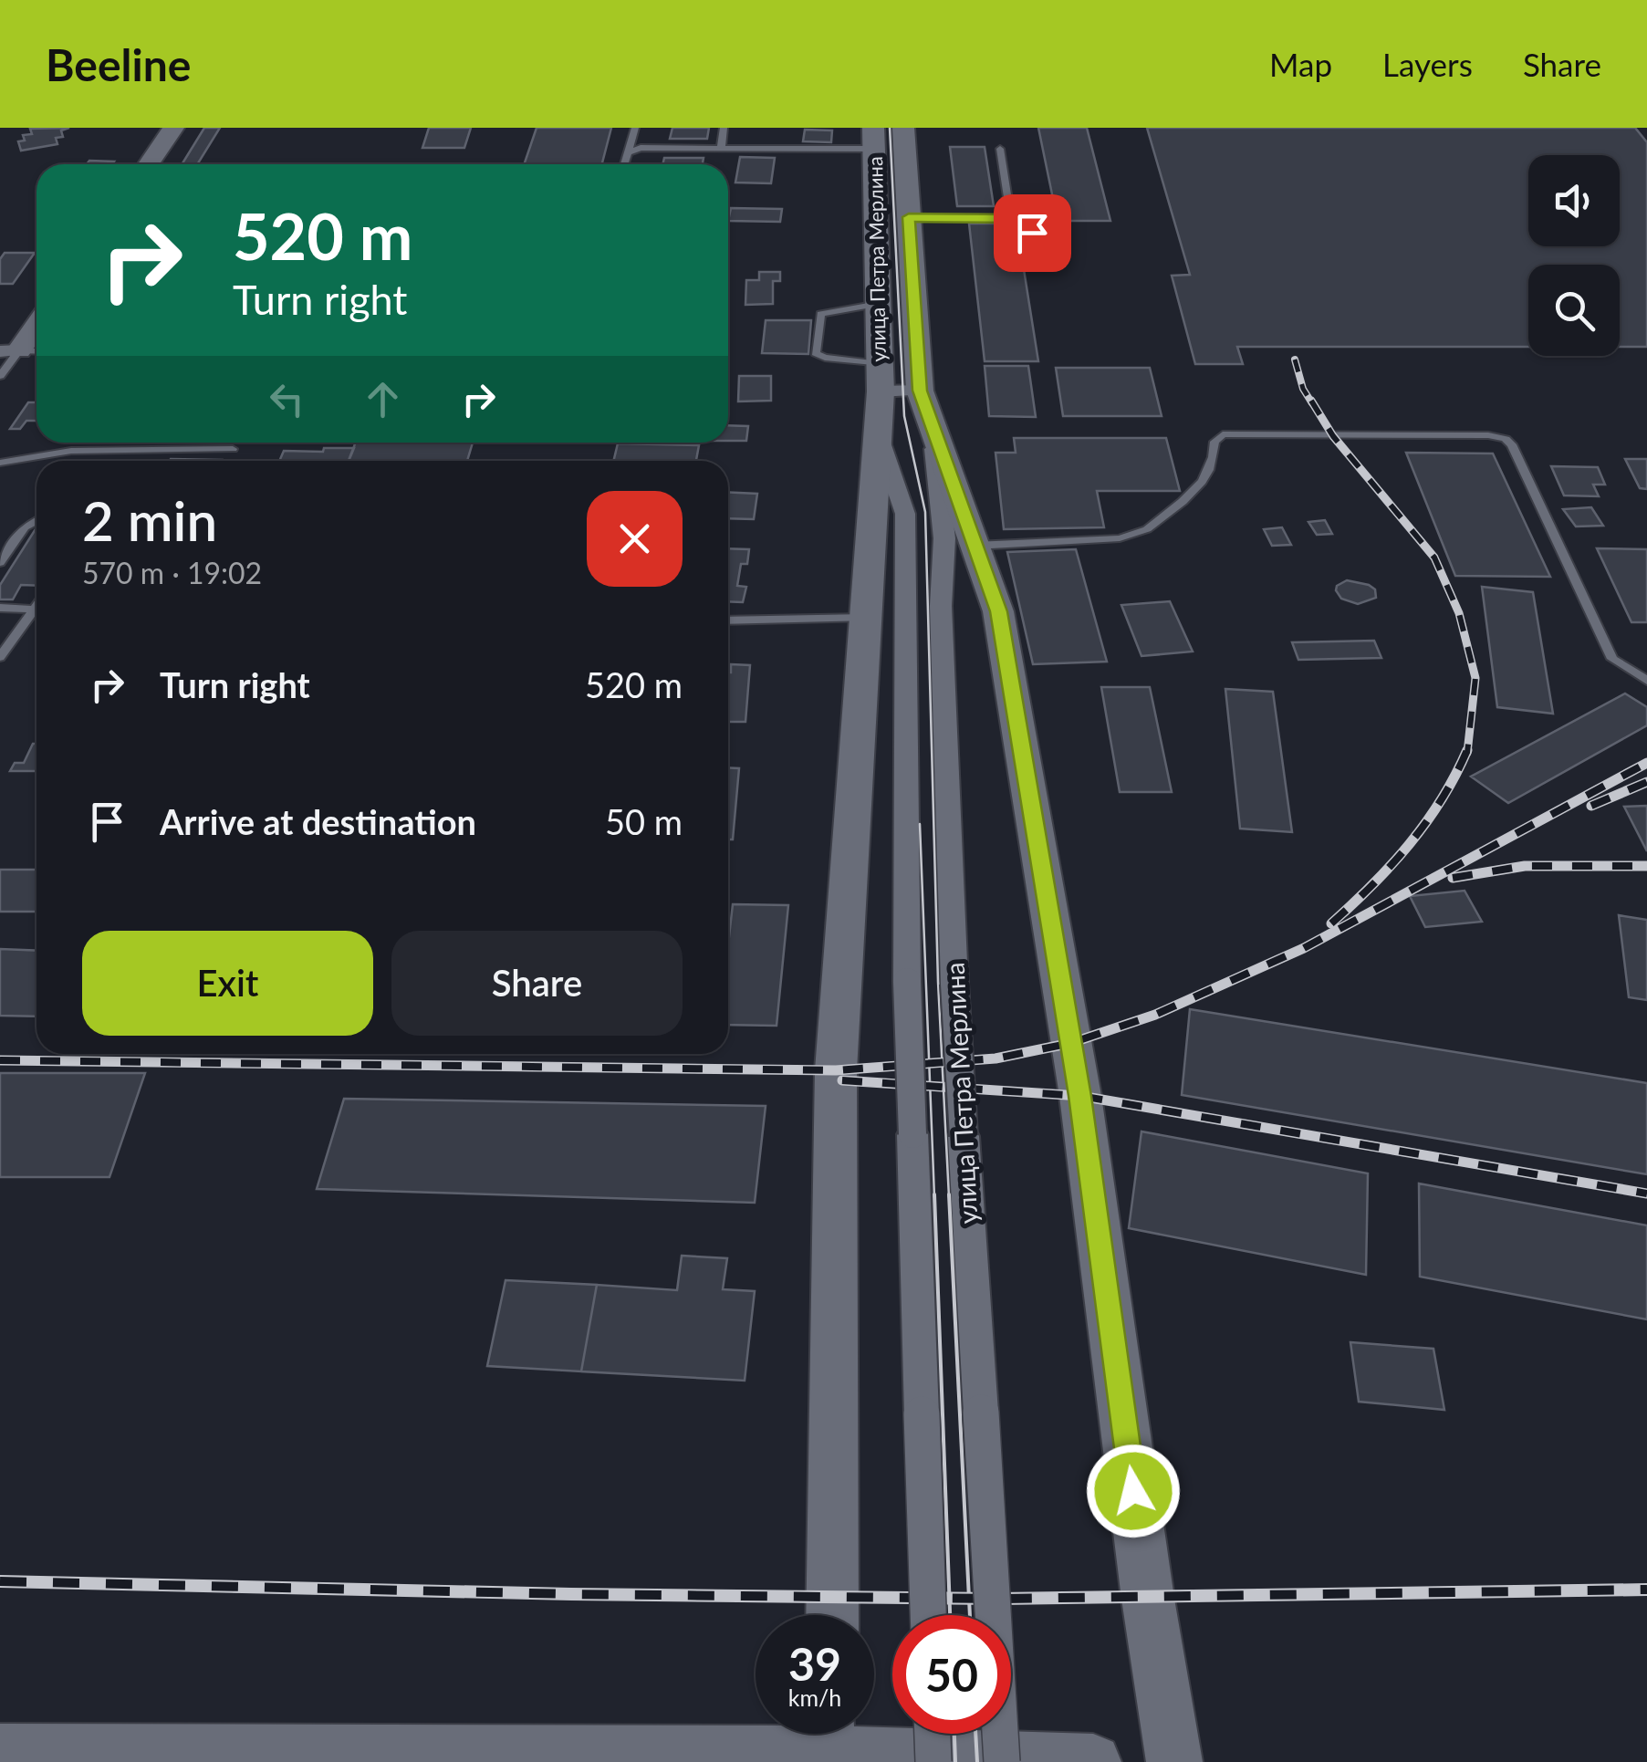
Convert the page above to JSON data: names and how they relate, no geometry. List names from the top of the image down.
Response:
{
  "streets": {
    "main road": ["улица Петра Мерлина"]
  },
  "page": {
    "header": "Beeline",
    "nav": ["Map", "Layers", "Share"],
    "turn": ["520 m", "Turn right"],
    "heading": ["2 min", "570 m · 19:02"],
    "list": [
      {
        "name": "Turn right",
        "value": "520 m"
      },
      {
        "name": "Arrive at destination",
        "value": "50 m"
      }
    ],
    "buttons": ["Exit", "Share"],
    "speed": "39 km/h",
    "limit": "50"
  }
}
